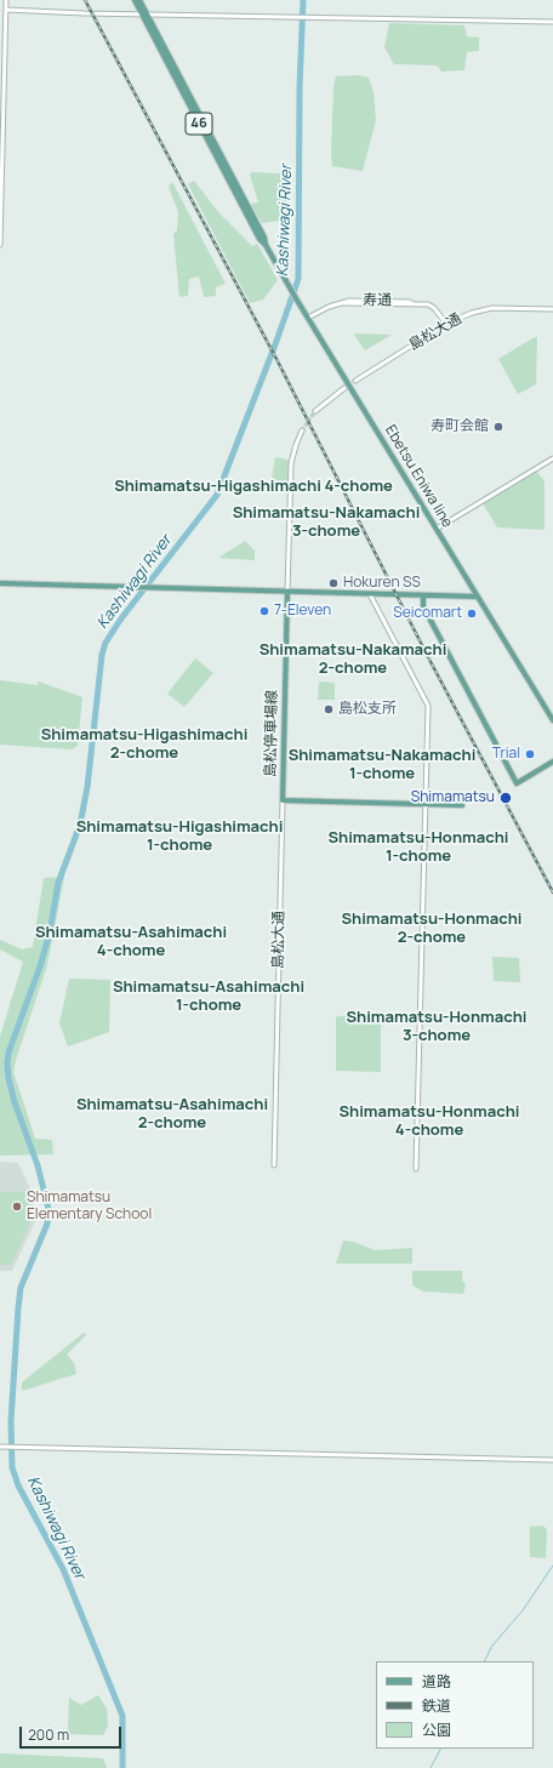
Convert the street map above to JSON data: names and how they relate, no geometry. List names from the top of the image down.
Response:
{
  "streets": {
    "main road": ["46", "Ebetsu Eniwa line", "島松停車場線"],
    "street": ["寿通", "島松大通"]
  },
  "crossings": [
    ["寿通", "島松大通"],
    ["寿通", "Ebetsu Eniwa line"],
    ["島松大通", "島松停車場線"]
  ],
  "districts": [
    "Shimamatsu-Higashimachi 4-chome",
    "Shimamatsu-Nakamachi 3-chome",
    "Shimamatsu-Nakamachi 2-chome",
    "Shimamatsu-Higashimachi 2-chome",
    "Shimamatsu-Nakamachi 1-chome",
    "Shimamatsu-Higashimachi 1-chome",
    "Shimamatsu-Honmachi 1-chome",
    "Shimamatsu-Honmachi 2-chome",
    "Shimamatsu-Asahimachi 4-chome",
    "Shimamatsu-Asahimachi 1-chome",
    "Shimamatsu-Honmachi 3-chome",
    "Shimamatsu-Asahimachi 2-chome",
    "Shimamatsu-Honmachi 4-chome"
  ],
  "water": ["Kashiwagi River"],
  "places": [
    "寿町会館",
    "Hokuren SS",
    "7-Eleven",
    "Seicomart",
    "島松支所",
    "Trial",
    "Shimamatsu",
    "Shimamatsu Elementary School"
  ],
  "legend": ["道路", "鉄道", "公園"],
  "scale_bar": "200 m"
}
